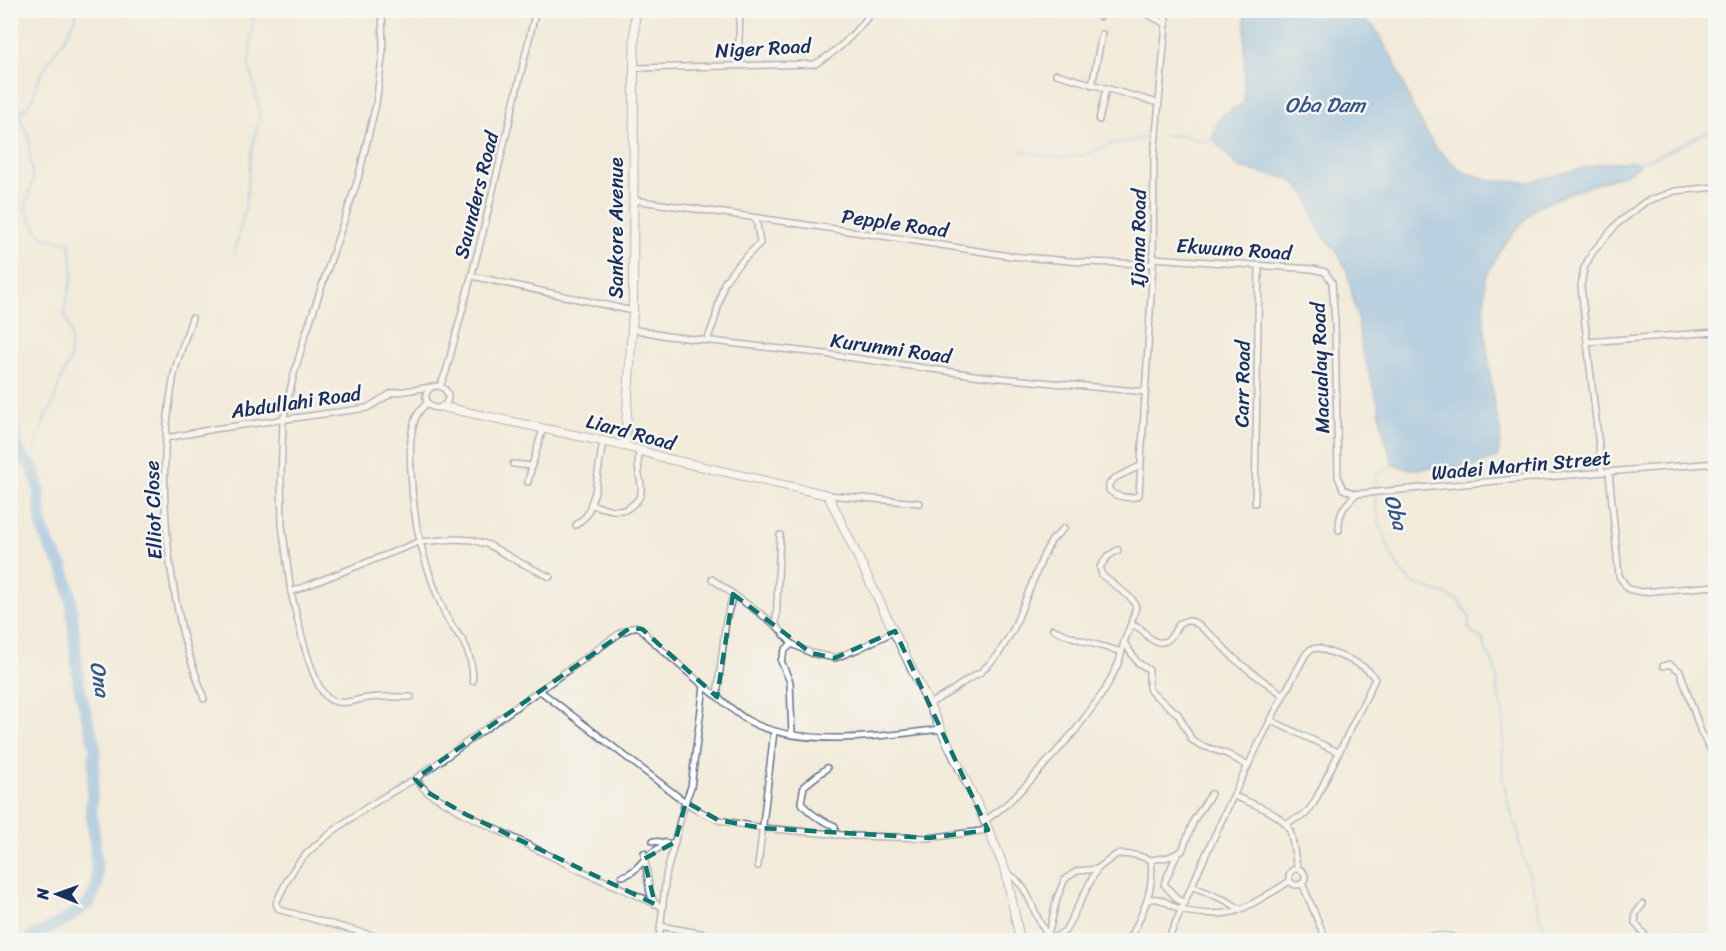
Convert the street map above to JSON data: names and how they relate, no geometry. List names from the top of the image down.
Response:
{
  "streets": {
    "street": [
      "Niger Road",
      "Saunders Road",
      "Pepple Road",
      "Sankore Avenue",
      "Ijoma Road",
      "Ekwuno Road",
      "Kurunmi Road",
      "Macualay Road",
      "Carr Road",
      "Abdullahi Road",
      "Liard Road",
      "Wadei Martin Street",
      "Elliot Close"
    ]
  },
  "crossings": [
    ["Niger Road", "Sankore Avenue"],
    ["Saunders Road", "Abdullahi Road"],
    ["Saunders Road", "Liard Road"],
    ["Pepple Road", "Sankore Avenue"],
    ["Pepple Road", "Ijoma Road"],
    ["Pepple Road", "Ekwuno Road"],
    ["Sankore Avenue", "Kurunmi Road"],
    ["Sankore Avenue", "Liard Road"],
    ["Ijoma Road", "Ekwuno Road"],
    ["Ijoma Road", "Kurunmi Road"],
    ["Ekwuno Road", "Macualay Road"],
    ["Ekwuno Road", "Carr Road"],
    ["Macualay Road", "Wadei Martin Street"],
    ["Abdullahi Road", "Liard Road"],
    ["Abdullahi Road", "Elliot Close"]
  ],
  "water": ["Oba Dam", "Oba", "Ona"],
  "north": "left"
}
